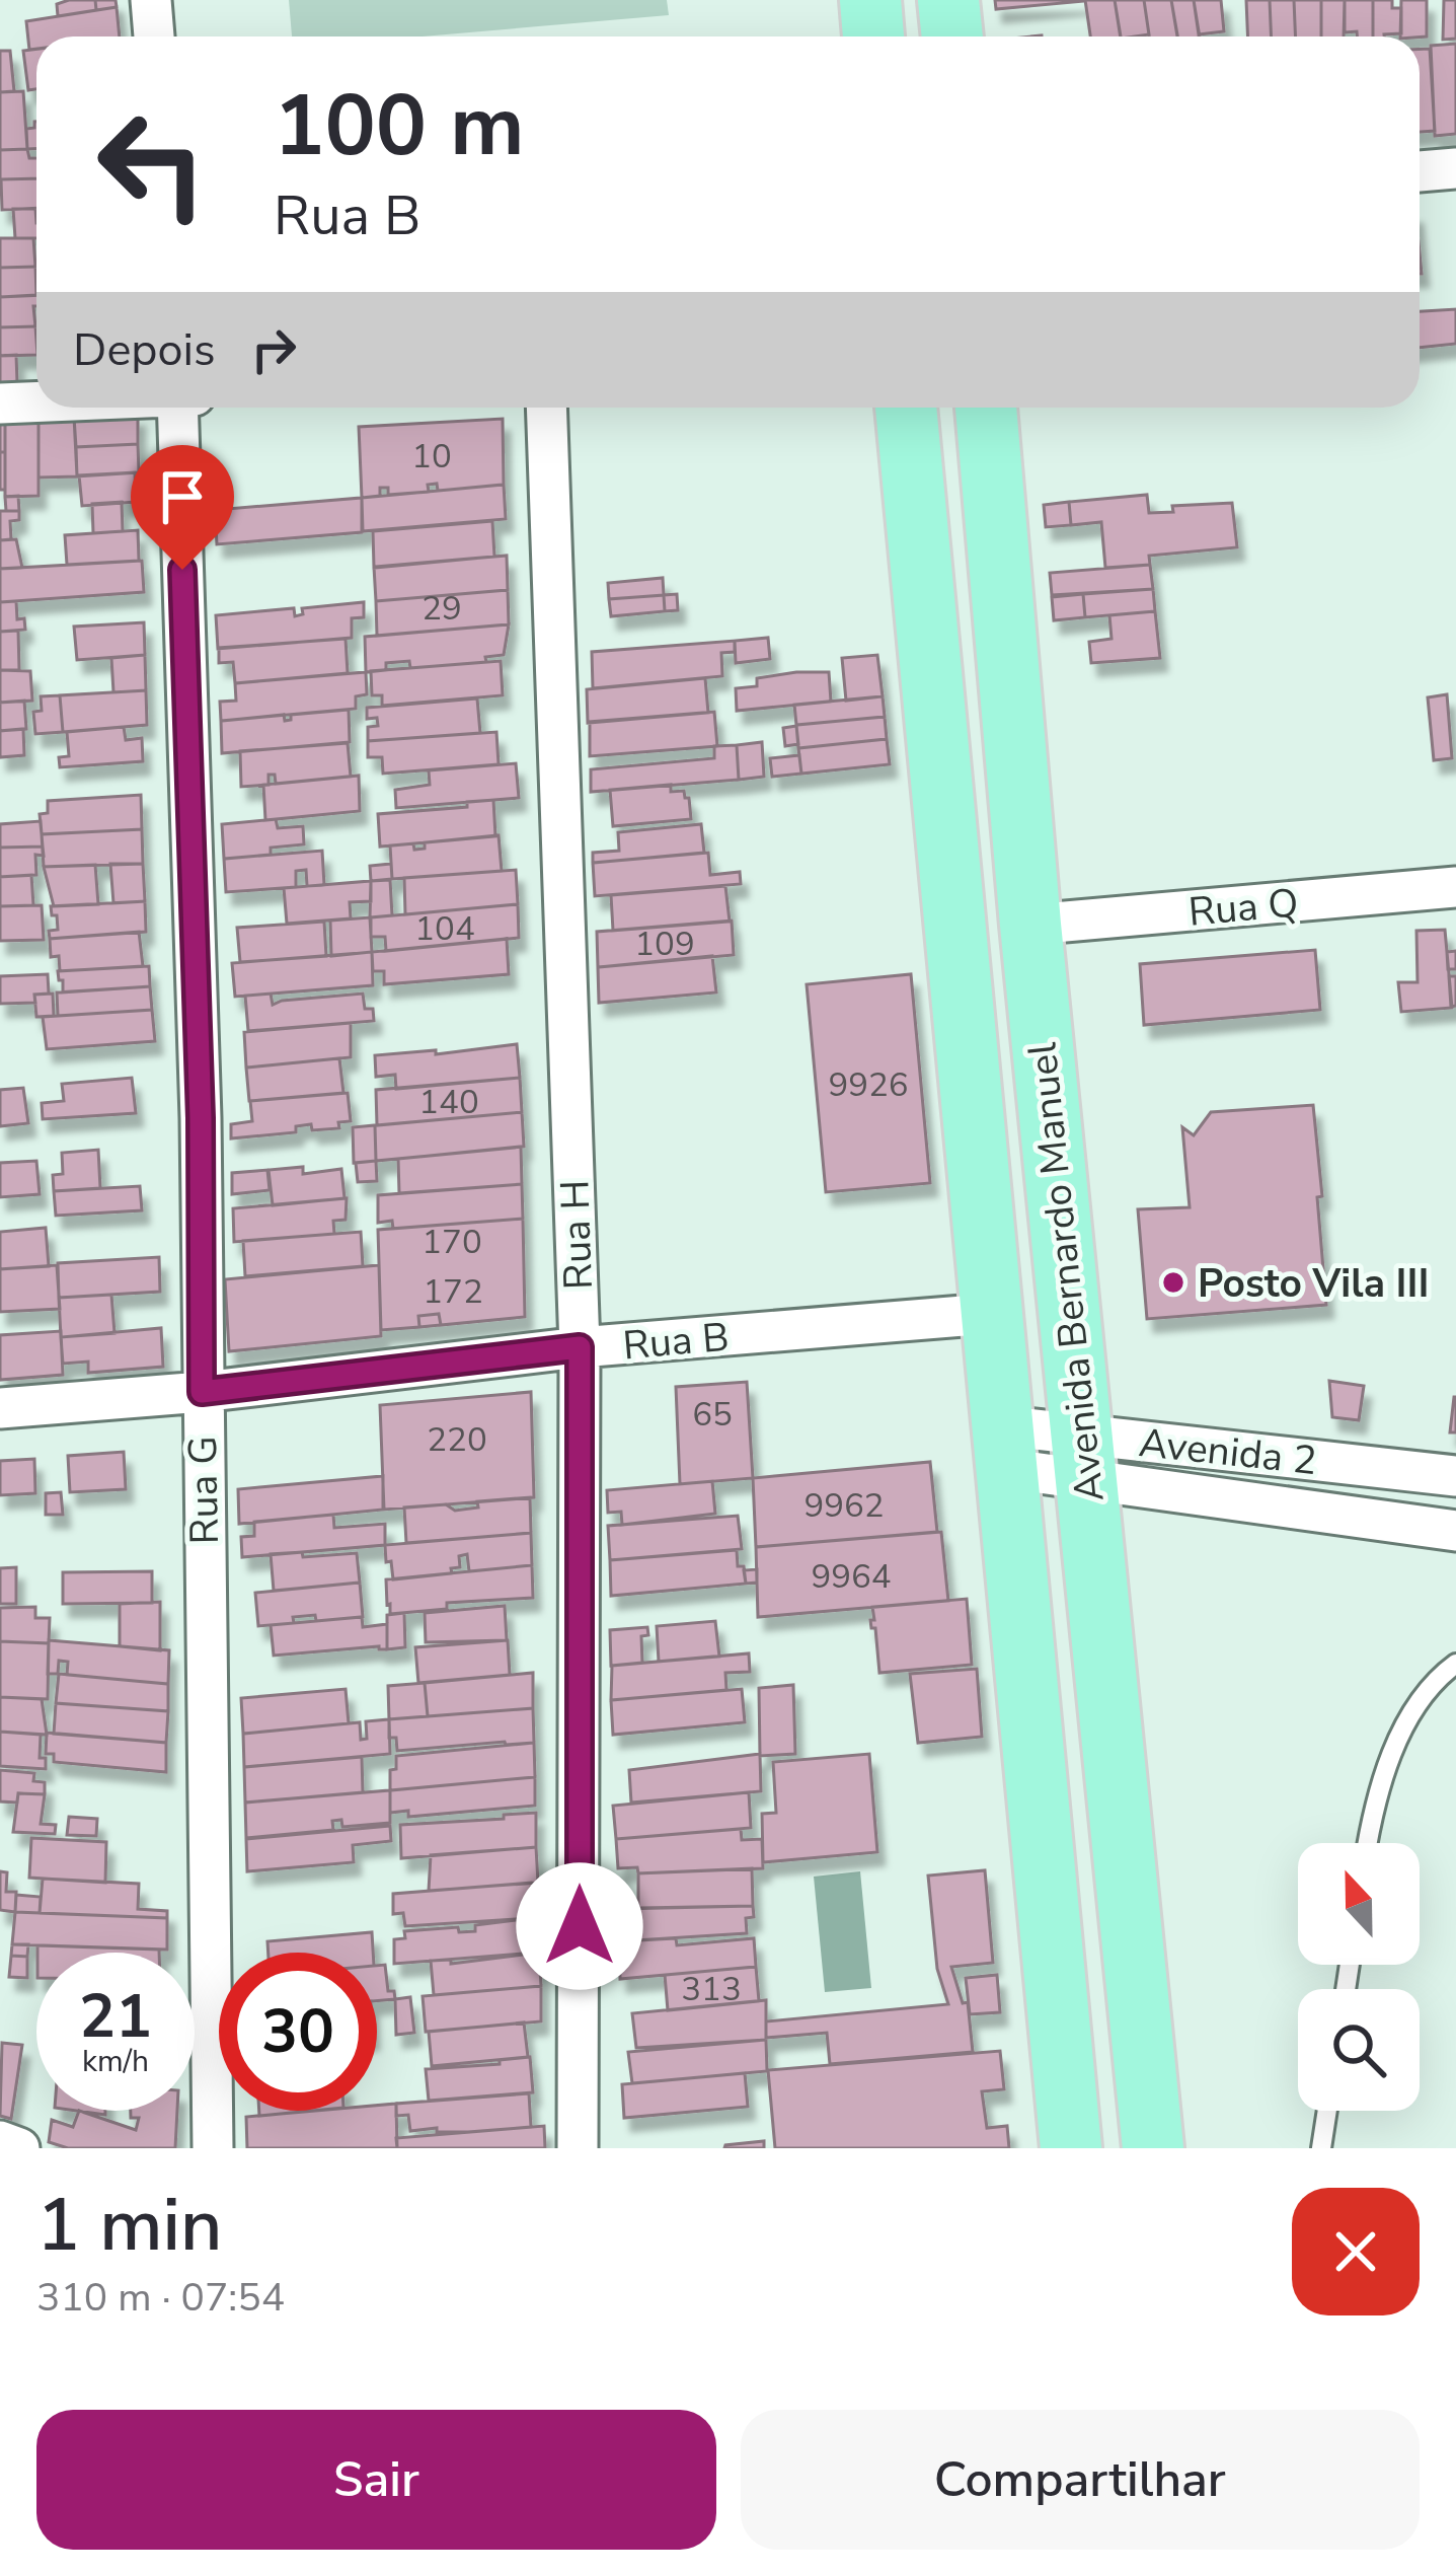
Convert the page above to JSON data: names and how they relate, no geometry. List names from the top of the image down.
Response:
{
  "streets": {
    "main road": ["Avenida Bernardo Manuel"],
    "street": [
      "Rua Q",
      "Rua H",
      "Rua B",
      "Avenida 2",
      "Rua G"
    ]
  },
  "crossings": [
    ["Rua Q", "Avenida Bernardo Manuel"],
    ["Rua H", "Rua B"],
    ["Avenida Bernardo Manuel", "Rua B"],
    ["Avenida Bernardo Manuel", "Avenida 2"],
    ["Rua B", "Rua G"]
  ],
  "places": ["Posto Vila III"],
  "house_numbers": [
    "10",
    "29",
    "104",
    "109",
    "9926",
    "140",
    "170",
    "172",
    "65",
    "220",
    "9962",
    "9964",
    "313"
  ],
  "north": "top",
  "page": {
    "turn": ["100 m", "Rua B"],
    "then": "Depois",
    "speed": "21 km/h",
    "limit": "30",
    "heading": ["1 min", "310 m · 07:54"],
    "buttons": ["Sair", "Compartilhar"]
  }
}
